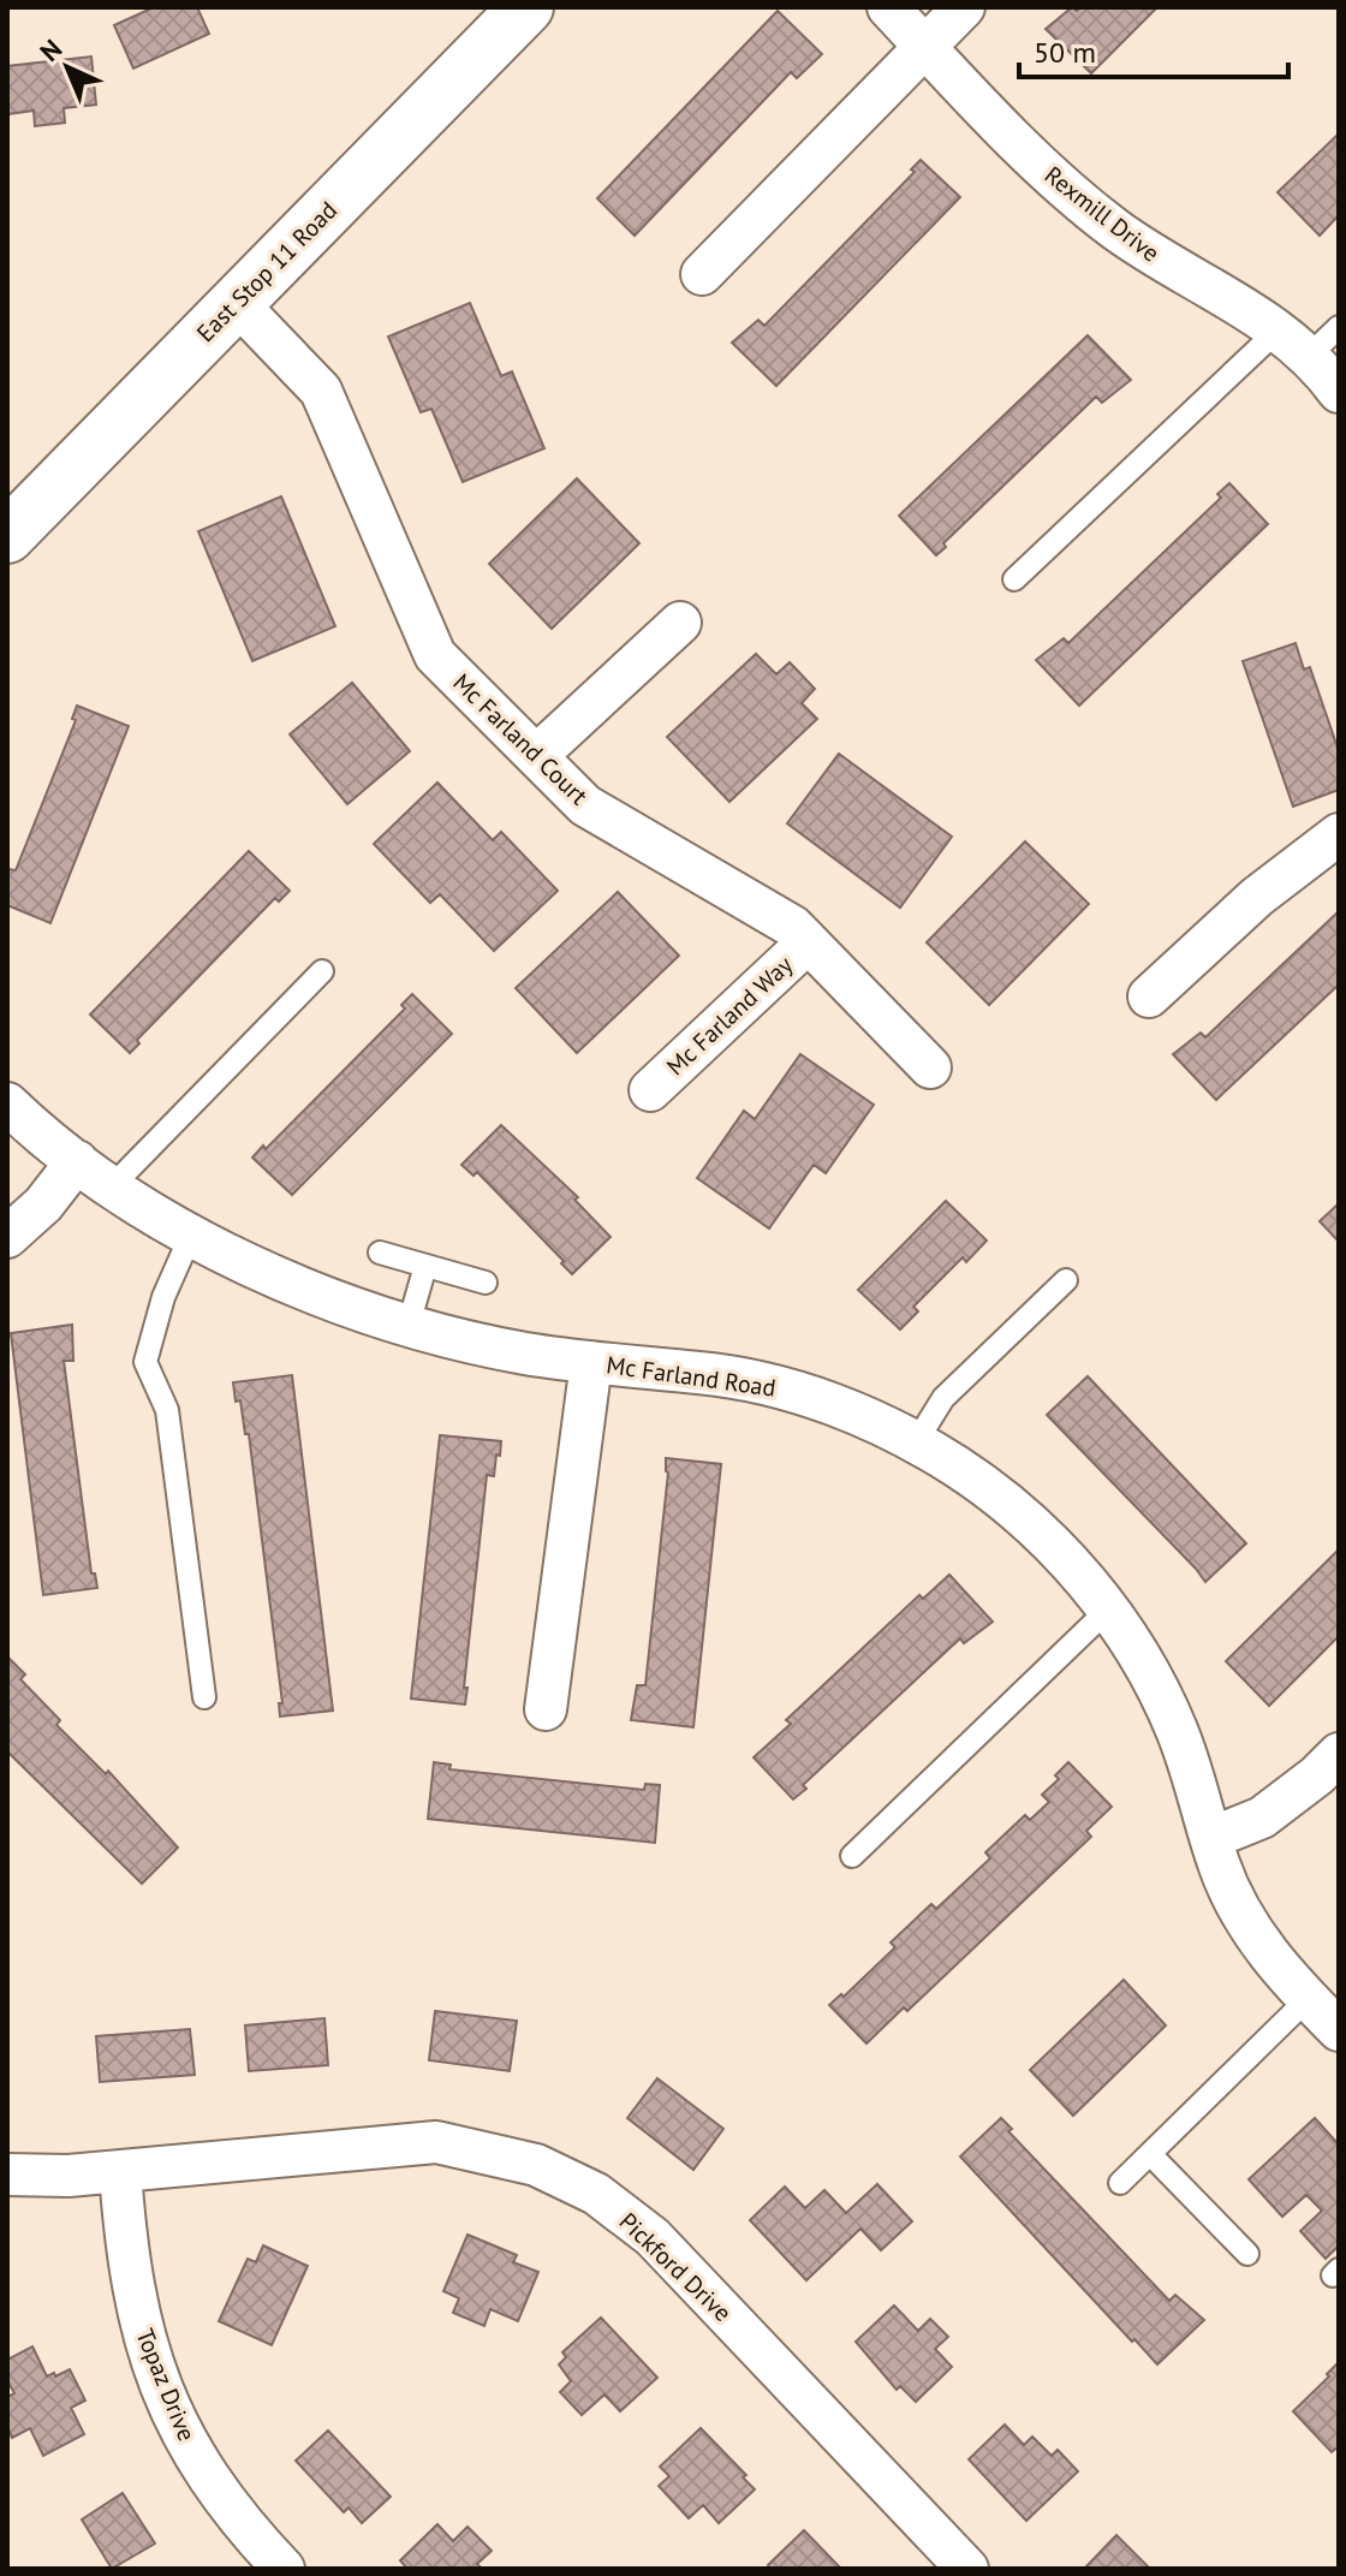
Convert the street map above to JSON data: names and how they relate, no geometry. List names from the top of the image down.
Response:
{
  "streets": {
    "main road": ["East Stop 11 Road"],
    "street": [
      "Rexmill Drive",
      "Mc Farland Court",
      "Mc Farland Way",
      "Mc Farland Road",
      "Pickford Drive",
      "Topaz Drive"
    ]
  },
  "crossings": [
    ["East Stop 11 Road", "Mc Farland Court"],
    ["Mc Farland Court", "Mc Farland Way"],
    ["Pickford Drive", "Topaz Drive"]
  ],
  "scale_bar": "50 m",
  "north": "top left"
}
